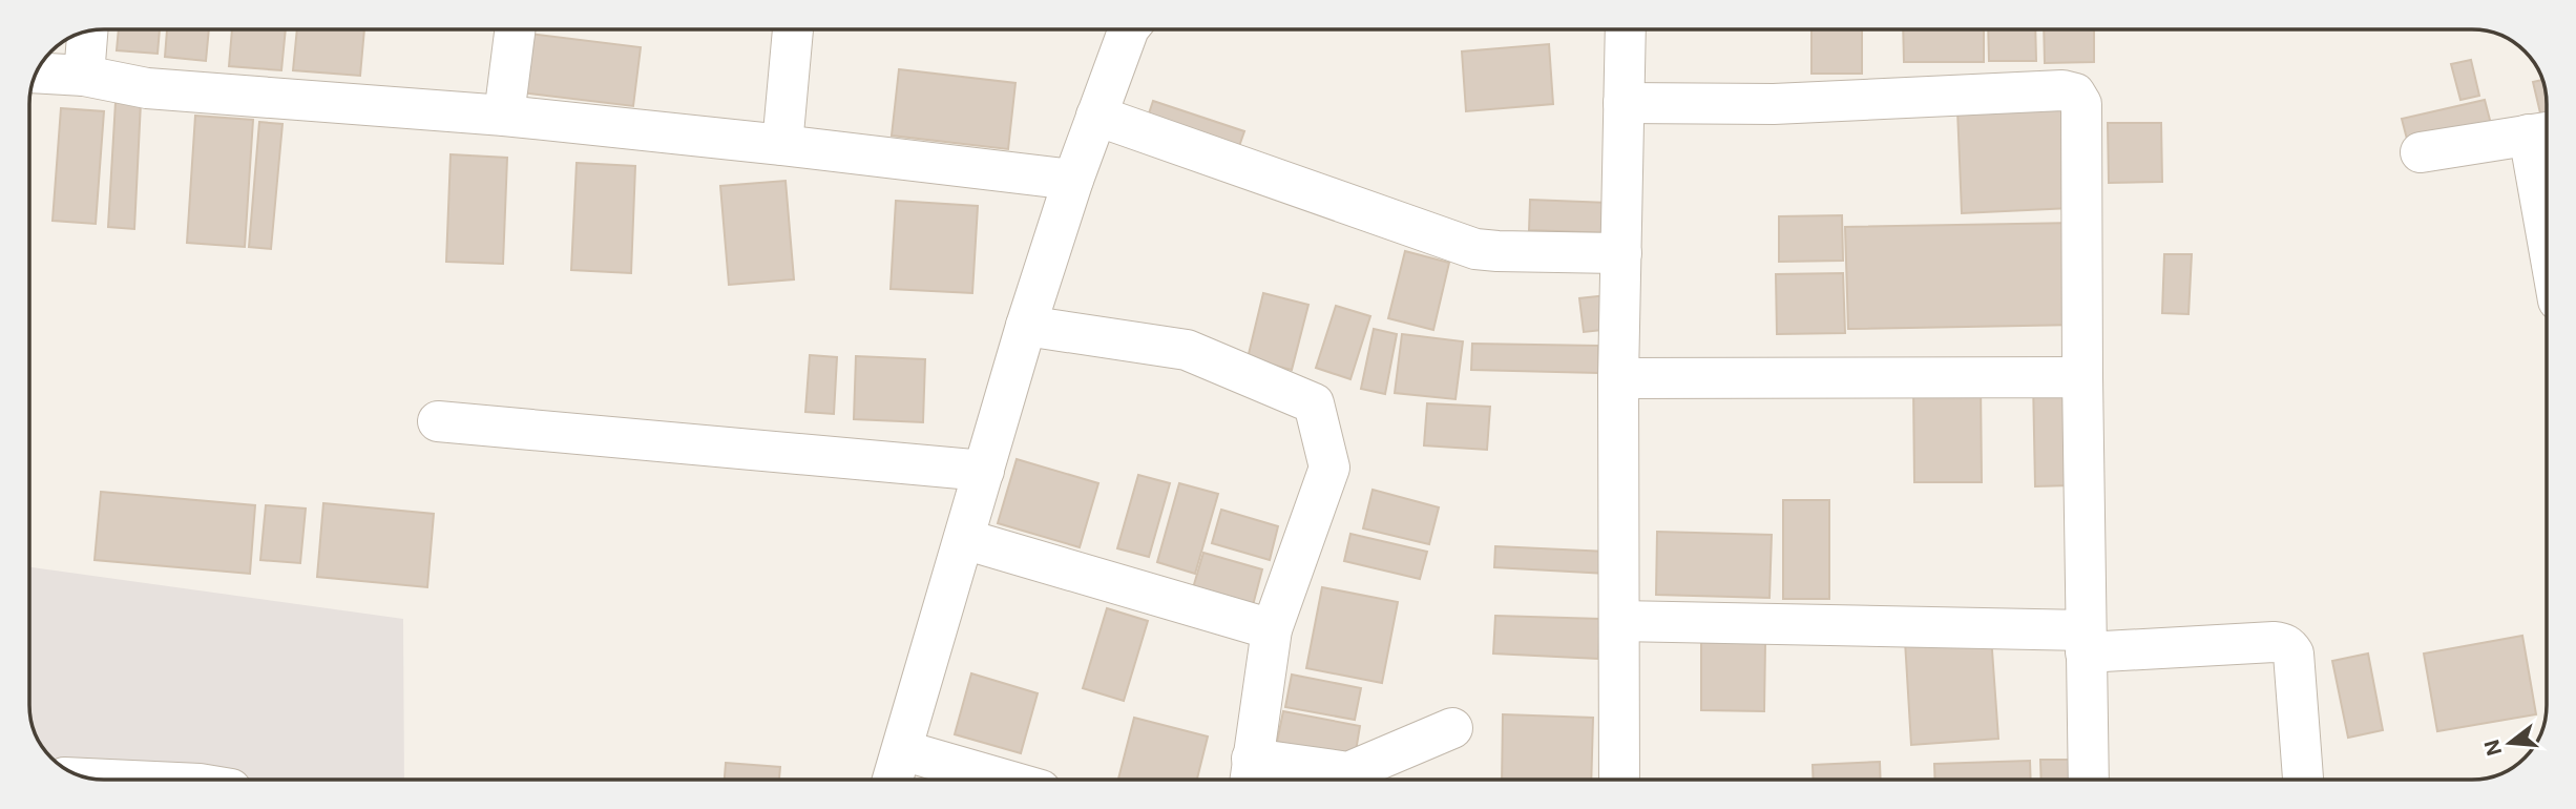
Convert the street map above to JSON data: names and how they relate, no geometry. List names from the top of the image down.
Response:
{
  "north": "left"
}
